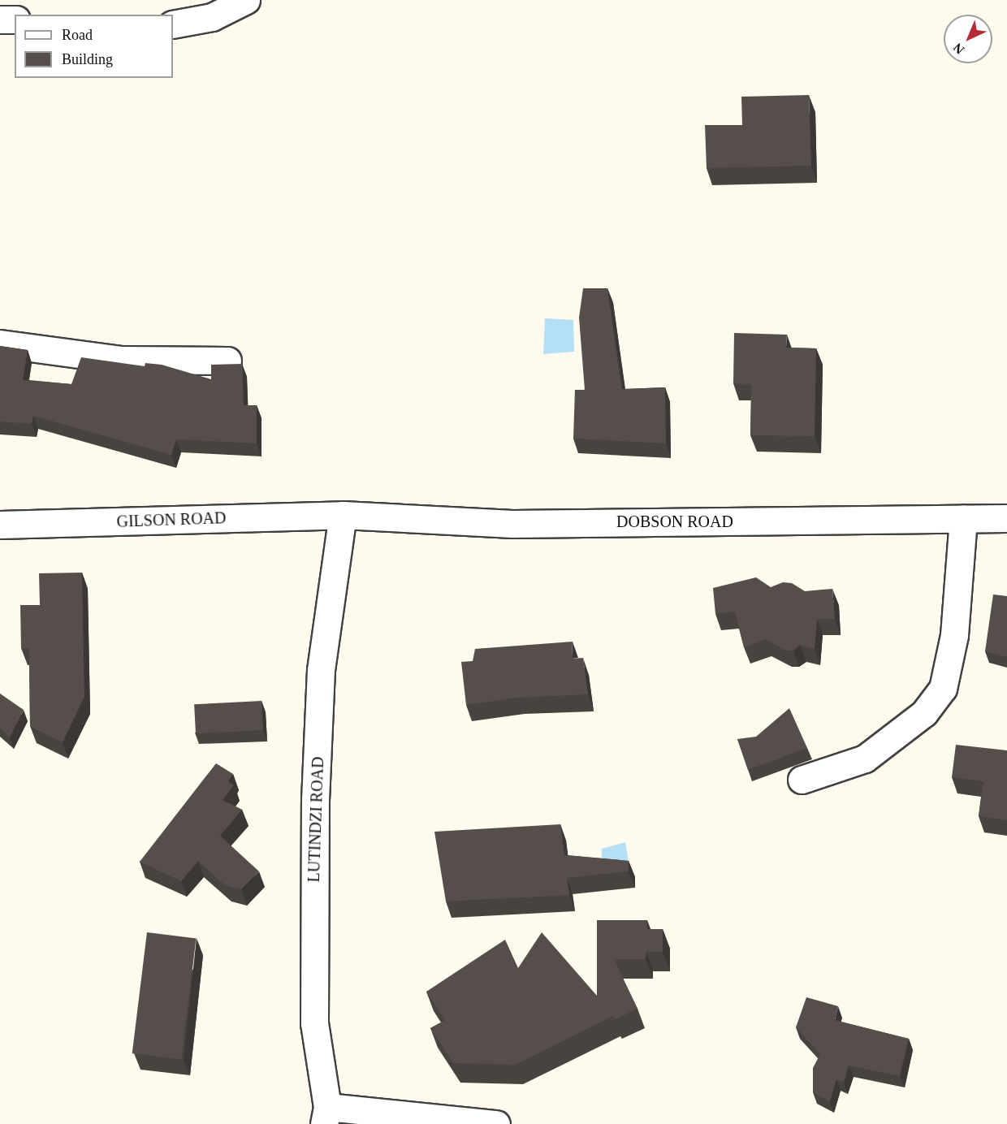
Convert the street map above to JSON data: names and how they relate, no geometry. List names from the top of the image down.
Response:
{
  "streets": {
    "street": ["GILSON ROAD", "DOBSON ROAD", "LUTINDZI ROAD"]
  },
  "crossings": [
    ["GILSON ROAD", "DOBSON ROAD"],
    ["GILSON ROAD", "LUTINDZI ROAD"],
    ["DOBSON ROAD", "LUTINDZI ROAD"]
  ],
  "legend": ["Road", "Building"],
  "north": "bottom left"
}
